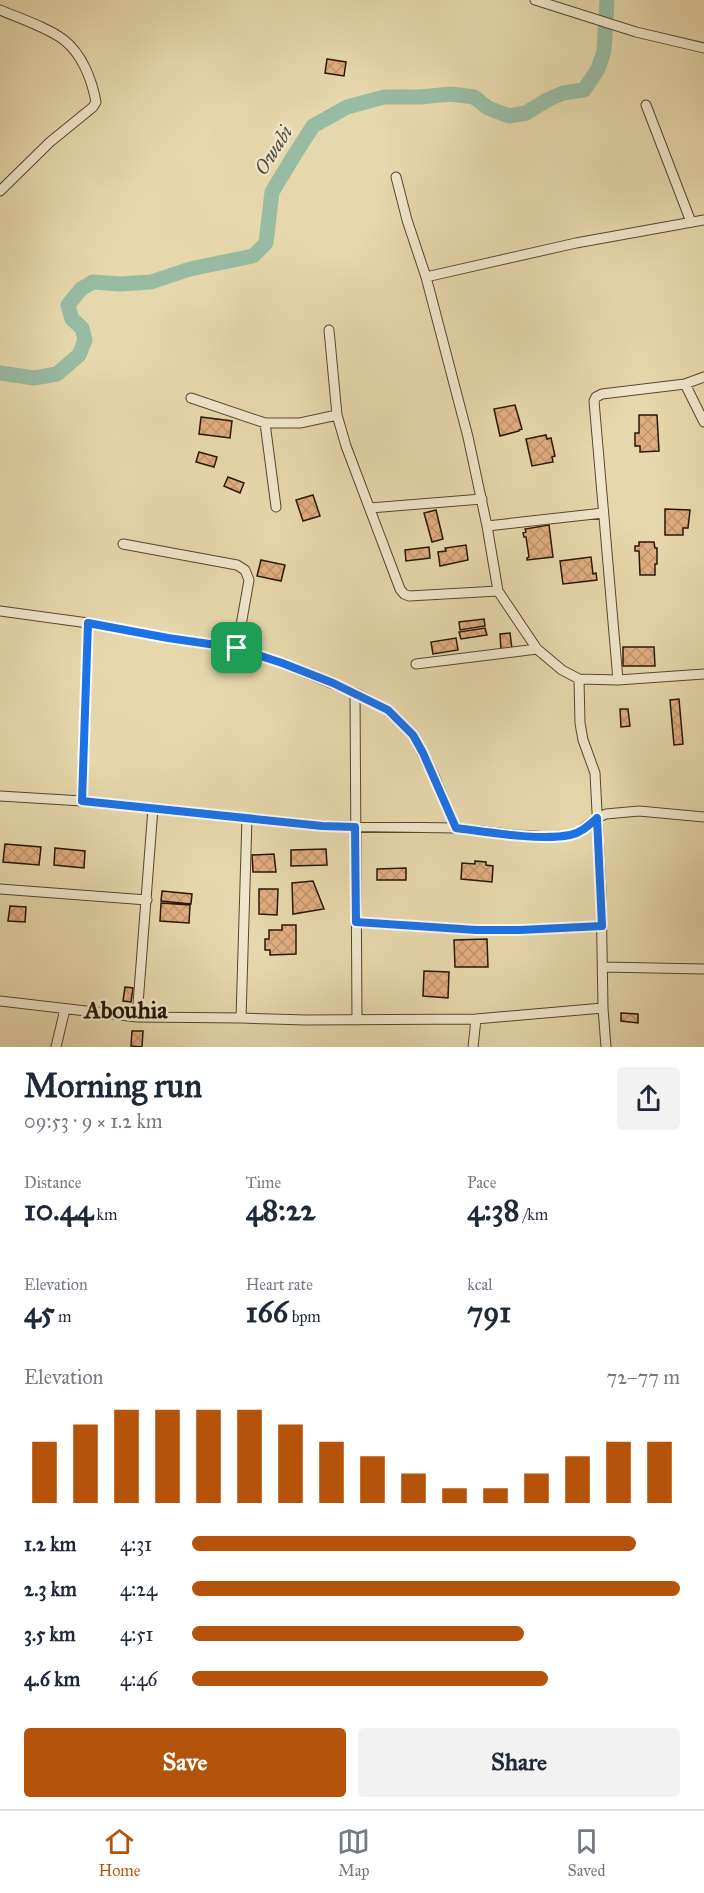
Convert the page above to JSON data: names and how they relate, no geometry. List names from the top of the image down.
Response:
{
  "districts": ["Abouhia"],
  "water": ["Owabi"],
  "page": {
    "heading": ["Morning run", "09:53 · 9 × 1.2 km"],
    "stats": [
      ["Distance", "10.44 km"],
      ["Time", "48:22"],
      ["Pace", "4:38 /km"],
      ["Elevation", "45 m"],
      ["Heart rate", "166 bpm"],
      ["kcal", "791"]
    ],
    "chart": ["Elevation", "72–77 m"],
    "list": [
      {
        "name": "1.2 km",
        "note": "4:31"
      },
      {
        "name": "2.3 km",
        "note": "4:24"
      },
      {
        "name": "3.5 km",
        "note": "4:51"
      },
      {
        "name": "4.6 km",
        "note": "4:46"
      }
    ],
    "buttons": ["Save", "Share"],
    "tabs": ["Home", "Map", "Saved"]
  }
}
